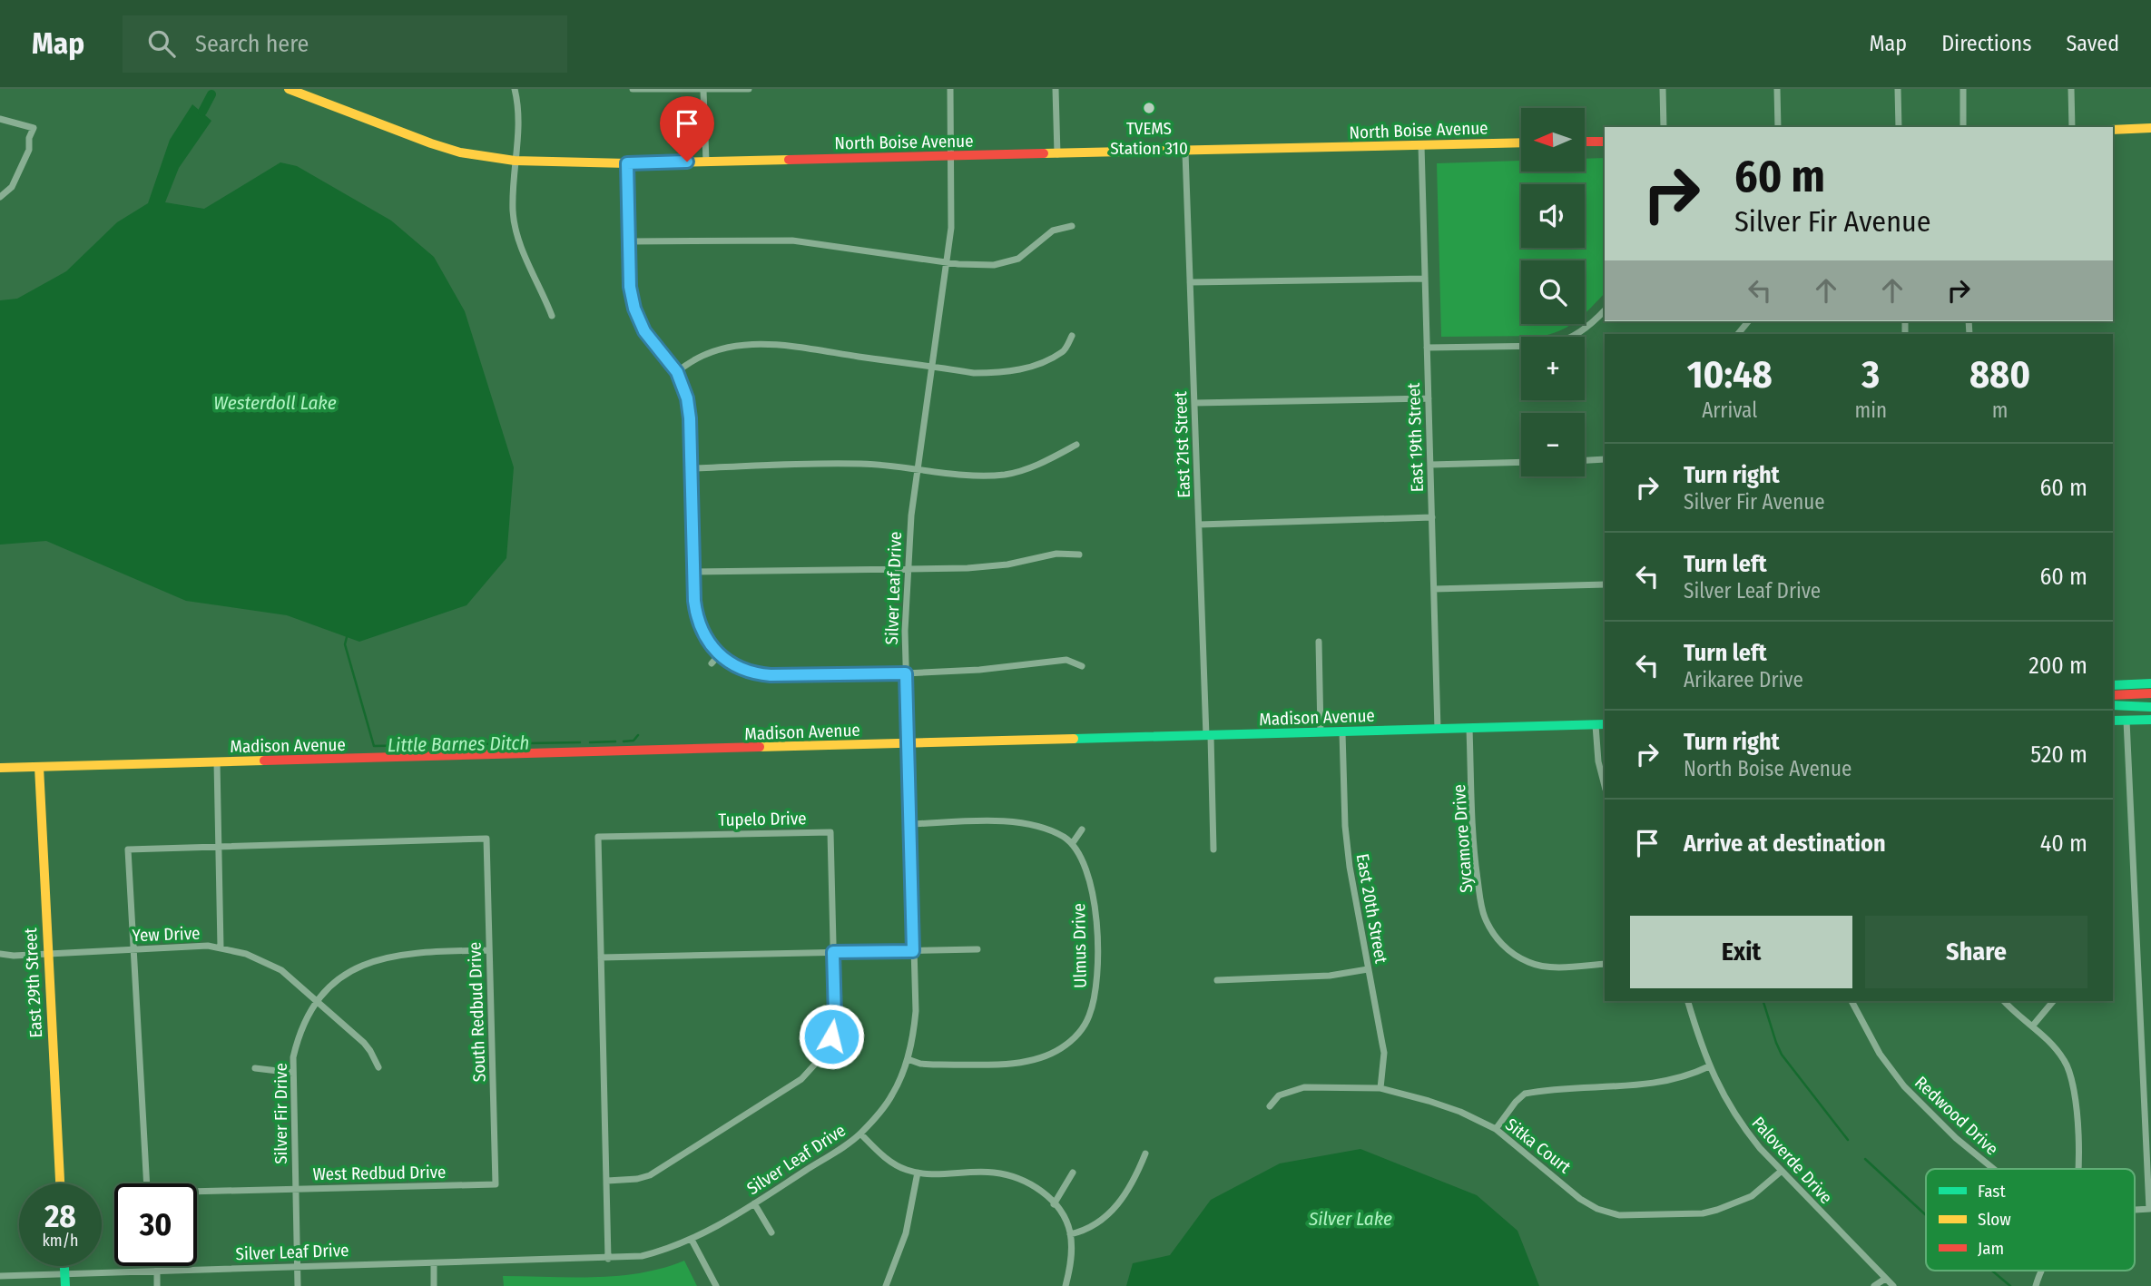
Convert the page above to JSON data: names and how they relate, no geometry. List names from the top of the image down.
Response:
{
  "streets": {
    "main road": ["North Boise Avenue", "Madison Avenue", "East 29th Street"],
    "street": [
      "East 19th Street",
      "East 21st Street",
      "Silver Leaf Drive",
      "Tupelo Drive",
      "Sycamore Drive",
      "East 20th Street",
      "Yew Drive",
      "Ulmus Drive",
      "South Redbud Drive",
      "Silver Fir Drive",
      "Redwood Drive",
      "Sitka Court",
      "Paloverde Drive",
      "West Redbud Drive"
    ]
  },
  "crossings": [
    ["North Boise Avenue", "East 19th Street"],
    ["North Boise Avenue", "East 21st Street"],
    ["North Boise Avenue", "Silver Leaf Drive"],
    ["East 19th Street", "Madison Avenue"],
    ["East 21st Street", "Madison Avenue"],
    ["Silver Leaf Drive", "Madison Avenue"],
    ["Silver Leaf Drive", "Tupelo Drive"],
    ["Silver Leaf Drive", "Ulmus Drive"],
    ["Silver Leaf Drive", "Silver Fir Drive"],
    ["Madison Avenue", "Sycamore Drive"],
    ["Madison Avenue", "East 20th Street"],
    ["Madison Avenue", "East 29th Street"],
    ["East 20th Street", "Sitka Court"],
    ["Yew Drive", "East 29th Street"],
    ["Yew Drive", "Silver Fir Drive"],
    ["Yew Drive", "West Redbud Drive"],
    ["South Redbud Drive", "Silver Fir Drive"],
    ["South Redbud Drive", "West Redbud Drive"],
    ["Silver Fir Drive", "West Redbud Drive"],
    ["Sitka Court", "Paloverde Drive"]
  ],
  "water": ["Westerdoll Lake", "Little Barnes Ditch", "Silver Lake"],
  "places": ["TVEMS Station 310"],
  "legend": ["Fast", "Slow", "Jam"],
  "north": "left",
  "page": {
    "header": "Map",
    "search": "Search here",
    "nav": ["Map", "Directions", "Saved"],
    "map_buttons": ["+", "−"],
    "turn": ["60 m", "Silver Fir Avenue"],
    "eta": [
      "10:48",
      "Arrival",
      "3",
      "min",
      "880",
      "m"
    ],
    "list": [
      {
        "name": "Turn right",
        "note": "Silver Fir Avenue",
        "value": "60 m"
      },
      {
        "name": "Turn left",
        "note": "Silver Leaf Drive",
        "value": "60 m"
      },
      {
        "name": "Turn left",
        "note": "Arikaree Drive",
        "value": "200 m"
      },
      {
        "name": "Turn right",
        "note": "North Boise Avenue",
        "value": "520 m"
      },
      {
        "name": "Arrive at destination",
        "value": "40 m"
      }
    ],
    "buttons": ["Exit", "Share"],
    "speed": "28 km/h",
    "limit": "30"
  }
}
